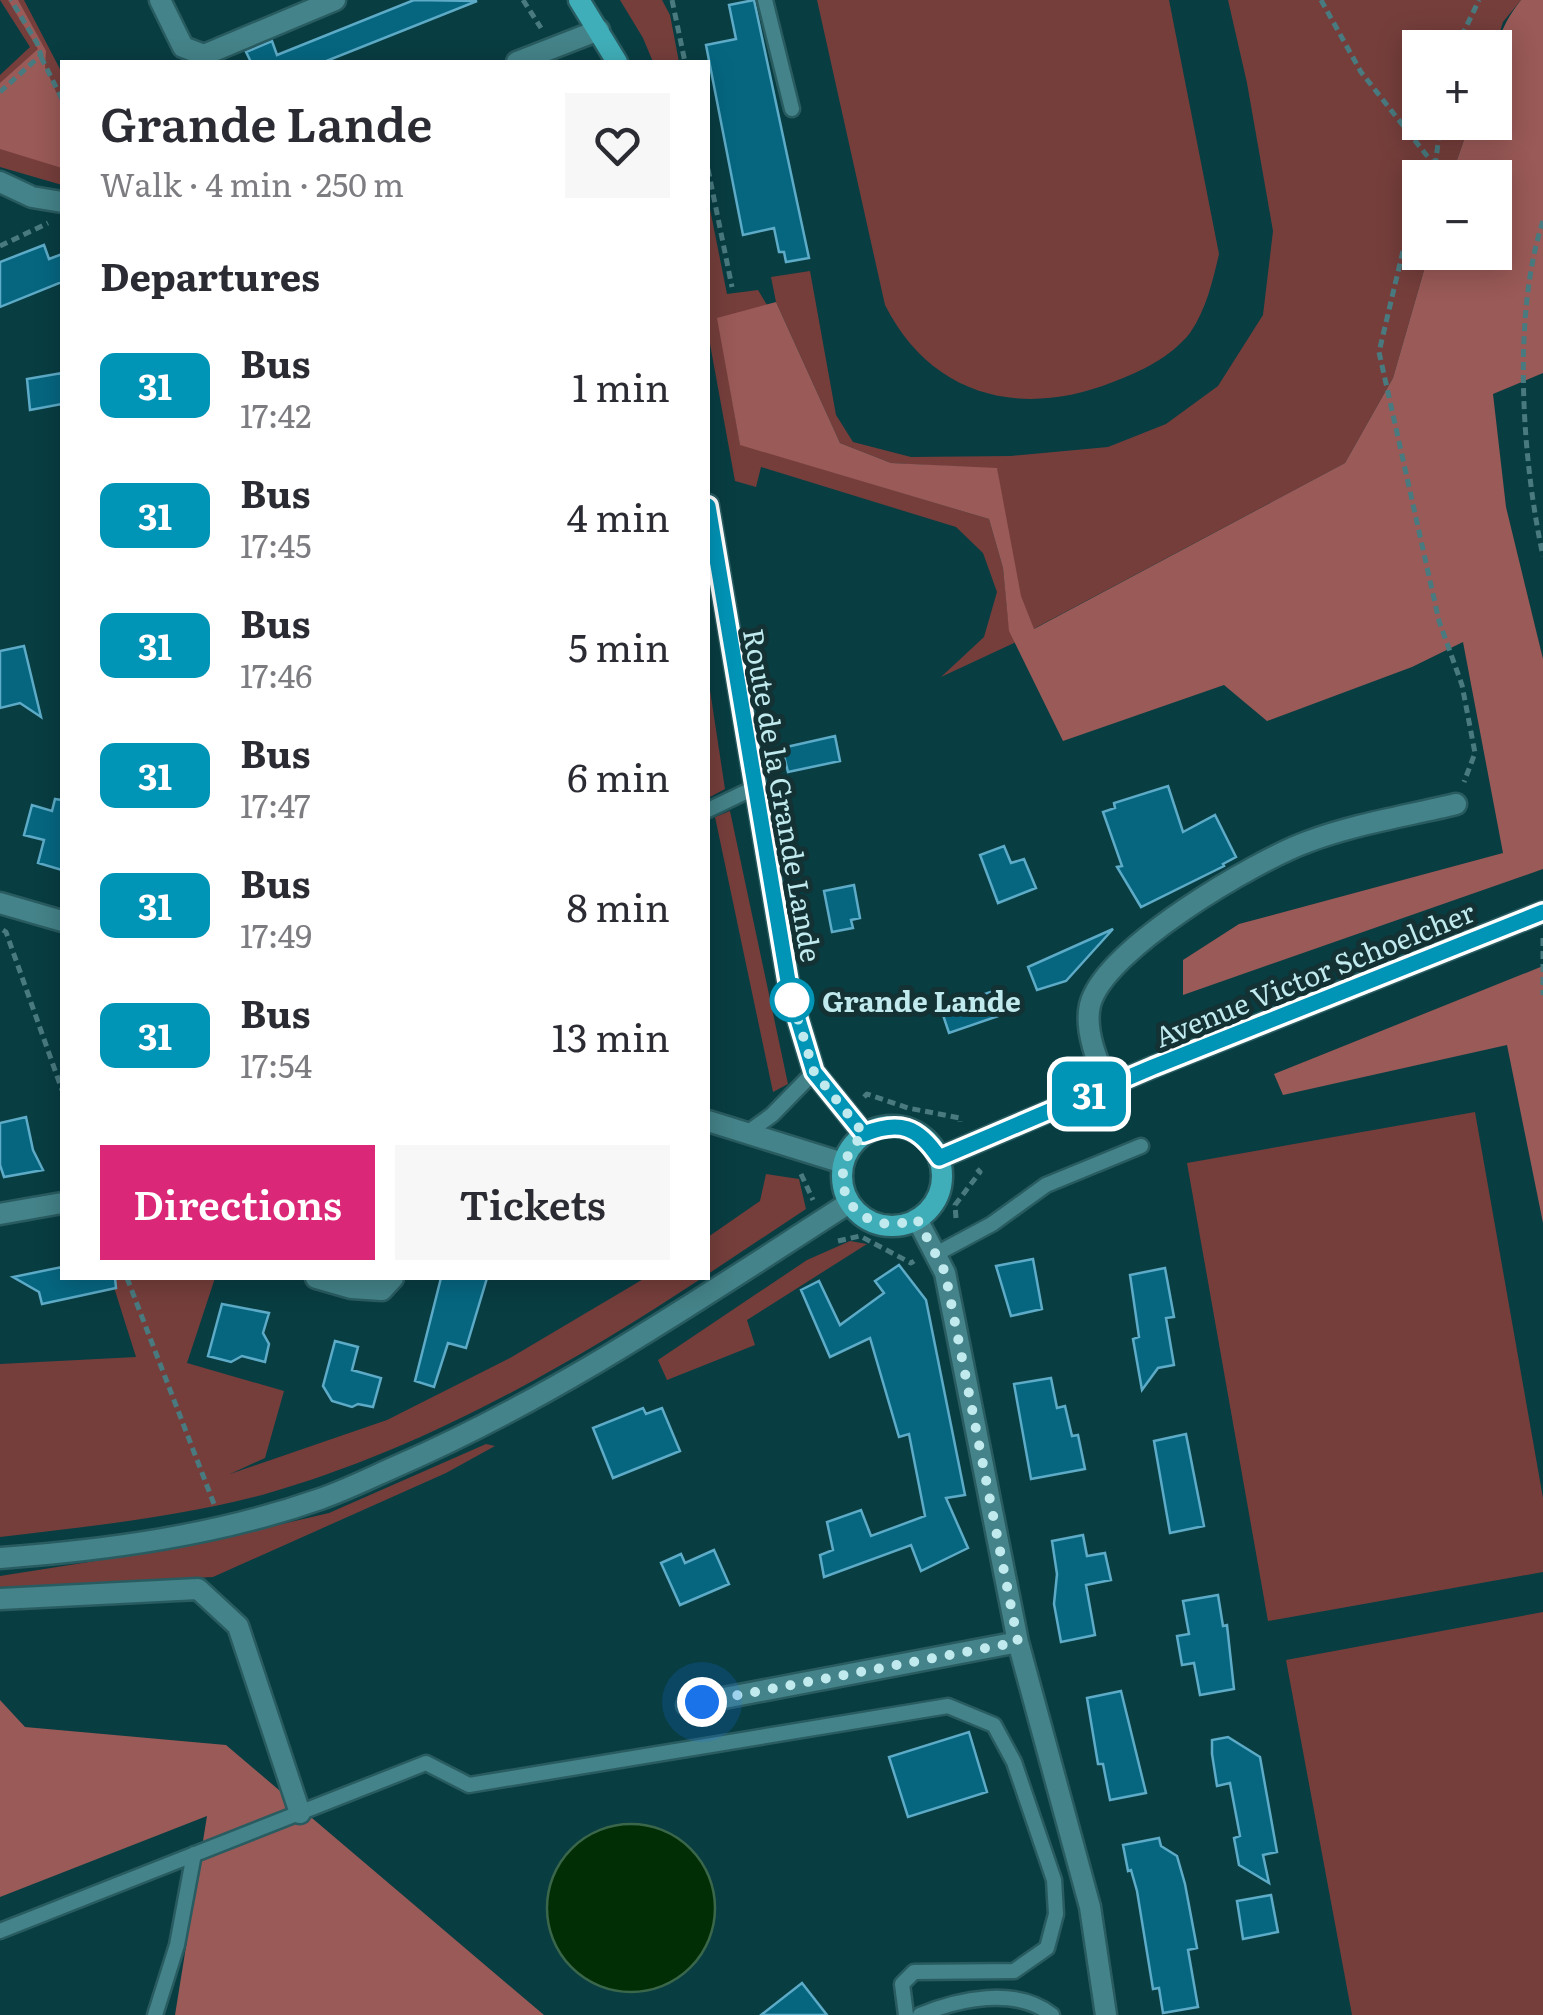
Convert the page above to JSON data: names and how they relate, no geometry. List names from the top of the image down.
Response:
{
  "streets": {
    "street": ["Route de la Grande Lande", "Avenue Victor Schoelcher"]
  },
  "crossings": [
    ["Route de la Grande Lande", "Avenue Victor Schoelcher"]
  ],
  "places": ["Grande Lande"],
  "lines": ["bus line 31"],
  "page": {
    "on_map": "31",
    "map_buttons": ["+", "−"],
    "heading": [
      ["Grande Lande", "Walk · 4 min · 250 m"],
      "Departures"
    ],
    "list": [
      {
        "mark": "31",
        "name": "Bus",
        "note": "17:42",
        "value": "1 min"
      },
      {
        "mark": "31",
        "name": "Bus",
        "note": "17:45",
        "value": "4 min"
      },
      {
        "mark": "31",
        "name": "Bus",
        "note": "17:46",
        "value": "5 min"
      },
      {
        "mark": "31",
        "name": "Bus",
        "note": "17:47",
        "value": "6 min"
      },
      {
        "mark": "31",
        "name": "Bus",
        "note": "17:49",
        "value": "8 min"
      },
      {
        "mark": "31",
        "name": "Bus",
        "note": "17:54",
        "value": "13 min"
      }
    ],
    "buttons": ["Directions", "Tickets"]
  }
}
